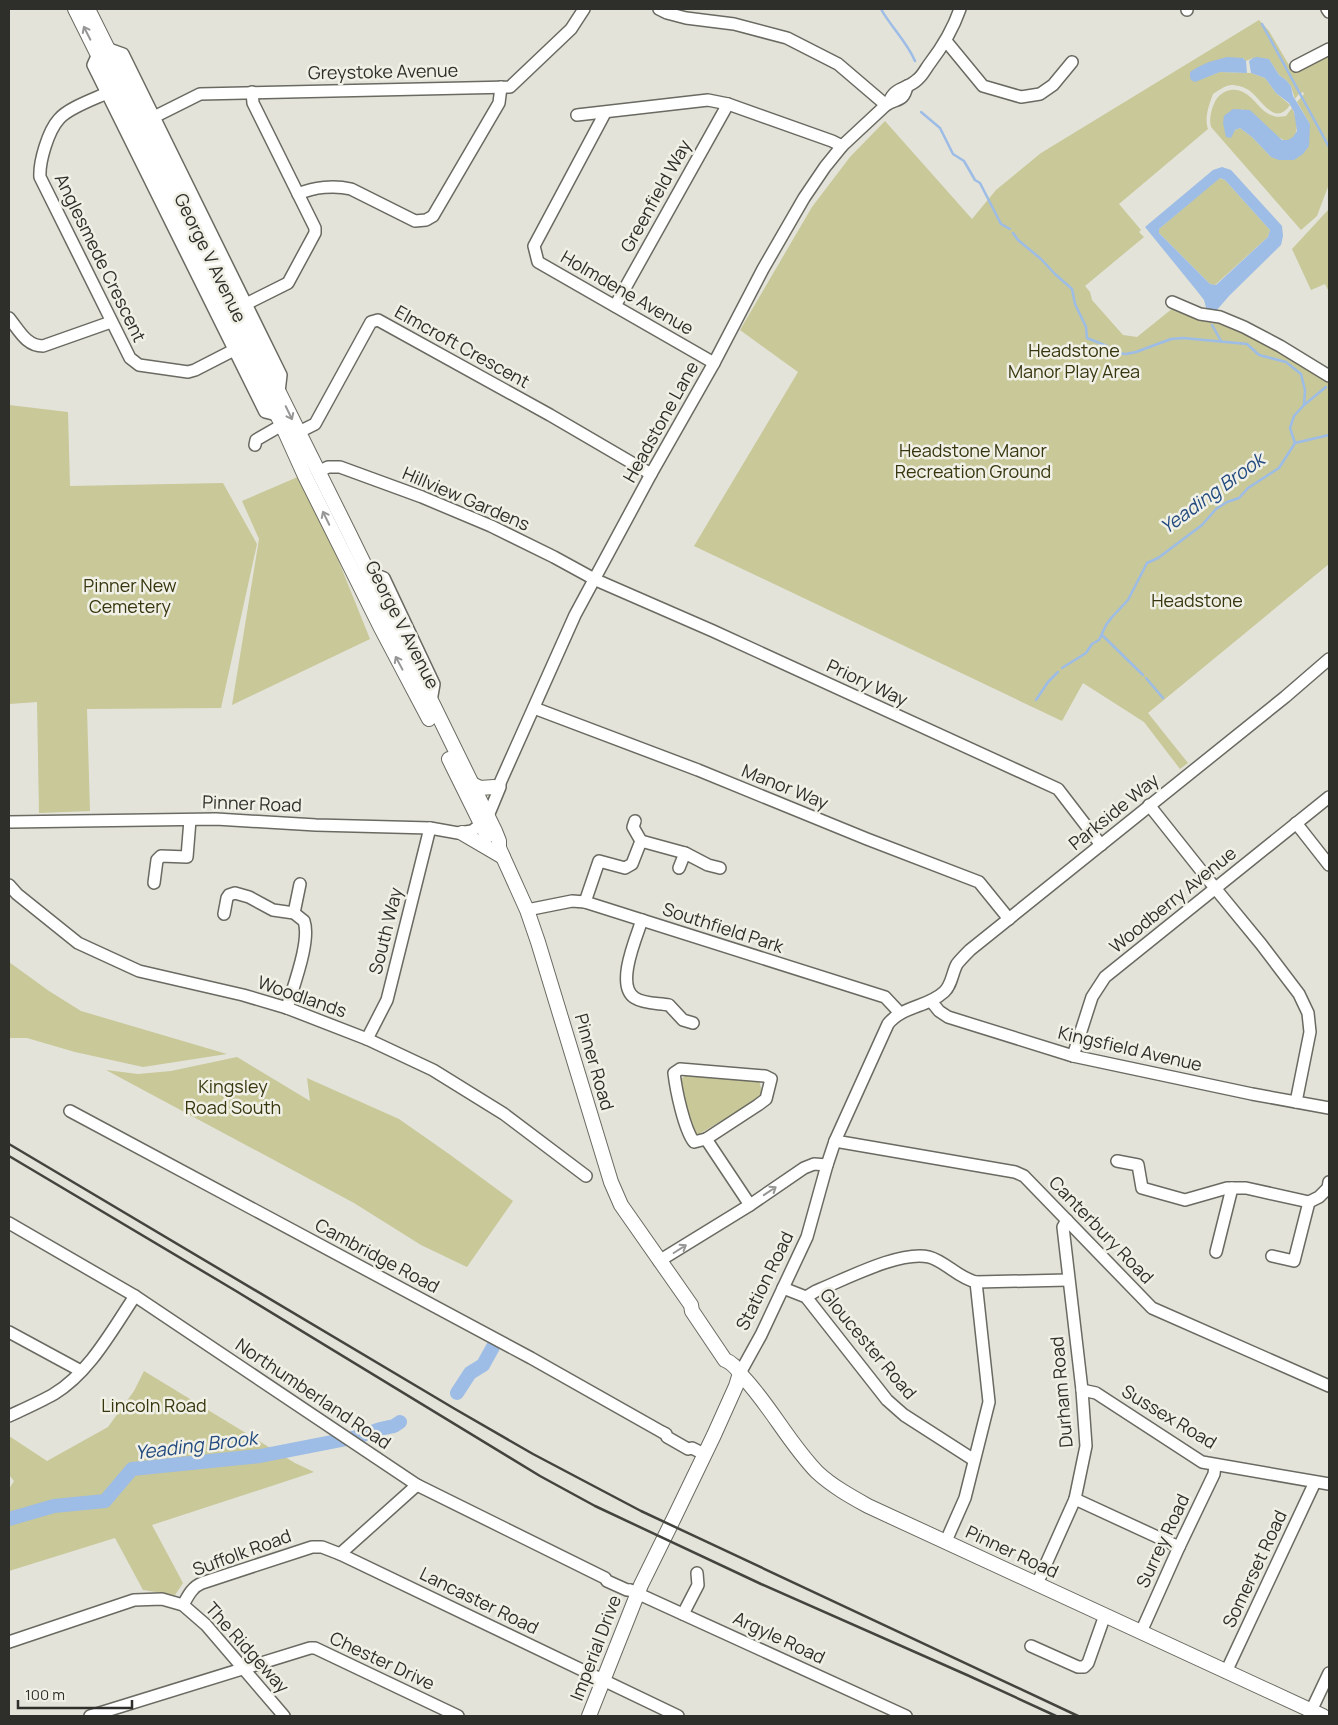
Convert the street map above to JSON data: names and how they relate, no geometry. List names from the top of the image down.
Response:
{
  "streets": {
    "main road": [
      "George V Avenue",
      "Pinner Road",
      "Station Road",
      "Imperial Drive"
    ],
    "street": [
      "Greystoke Avenue",
      "Greenfield Way",
      "Anglesmede Crescent",
      "Holmdene Avenue",
      "Elmcroft Crescent",
      "Headstone Lane",
      "Hillview Gardens",
      "Priory Way",
      "Manor Way",
      "Parkside Way",
      "Woodberry Avenue",
      "Southfield Park",
      "South Way",
      "Woodlands",
      "Kingsfield Avenue",
      "Canterbury Road",
      "Cambridge Road",
      "Gloucester Road",
      "Durham Road",
      "Northumberland Road",
      "Sussex Road",
      "Surrey Road",
      "Suffolk Road",
      "Somerset Road",
      "Lancaster Road",
      "Argyle Road",
      "The Ridgeway",
      "Chester Drive"
    ]
  },
  "crossings": [
    ["Greystoke Avenue", "George V Avenue"],
    ["Greenfield Way", "Holmdene Avenue"],
    ["Anglesmede Crescent", "George V Avenue"],
    ["George V Avenue", "Elmcroft Crescent"],
    ["George V Avenue", "Headstone Lane"],
    ["George V Avenue", "Hillview Gardens"],
    ["George V Avenue", "Pinner Road"],
    ["Holmdene Avenue", "Headstone Lane"],
    ["Elmcroft Crescent", "Headstone Lane"],
    ["Headstone Lane", "Hillview Gardens"],
    ["Headstone Lane", "Priory Way"],
    ["Headstone Lane", "Manor Way"],
    ["Headstone Lane", "Pinner Road"],
    ["Hillview Gardens", "Priory Way"],
    ["Priory Way", "Parkside Way"],
    ["Manor Way", "Parkside Way"],
    ["Pinner Road", "Southfield Park"],
    ["Pinner Road", "South Way"],
    ["Pinner Road", "Station Road"],
    ["Pinner Road", "Durham Road"],
    ["Pinner Road", "Surrey Road"],
    ["Pinner Road", "Somerset Road"],
    ["Parkside Way", "Kingsfield Avenue"],
    ["Parkside Way", "Station Road"],
    ["Woodberry Avenue", "Kingsfield Avenue"],
    ["Southfield Park", "Station Road"],
    ["South Way", "Woodlands"],
    ["Kingsfield Avenue", "Station Road"],
    ["Canterbury Road", "Station Road"],
    ["Canterbury Road", "Durham Road"],
    ["Cambridge Road", "Station Road"],
    ["Station Road", "Gloucester Road"],
    ["Station Road", "Northumberland Road"],
    ["Station Road", "Argyle Road"],
    ["Station Road", "Imperial Drive"],
    ["Durham Road", "Sussex Road"],
    ["Northumberland Road", "Argyle Road"],
    ["Northumberland Road", "Imperial Drive"],
    ["Sussex Road", "Surrey Road"],
    ["Sussex Road", "Somerset Road"],
    ["Suffolk Road", "Lancaster Road"],
    ["Suffolk Road", "The Ridgeway"],
    ["Lancaster Road", "Imperial Drive"],
    ["Argyle Road", "Imperial Drive"],
    ["The Ridgeway", "Chester Drive"]
  ],
  "water": ["Yeading Brook"],
  "parks": [
    "Headstone Manor Play Area",
    "Headstone Manor Recreation Ground",
    "Pinner New Cemetery",
    "Headstone",
    "Kingsley Road South",
    "Lincoln Road"
  ],
  "scale_bar": "100 m"
}
